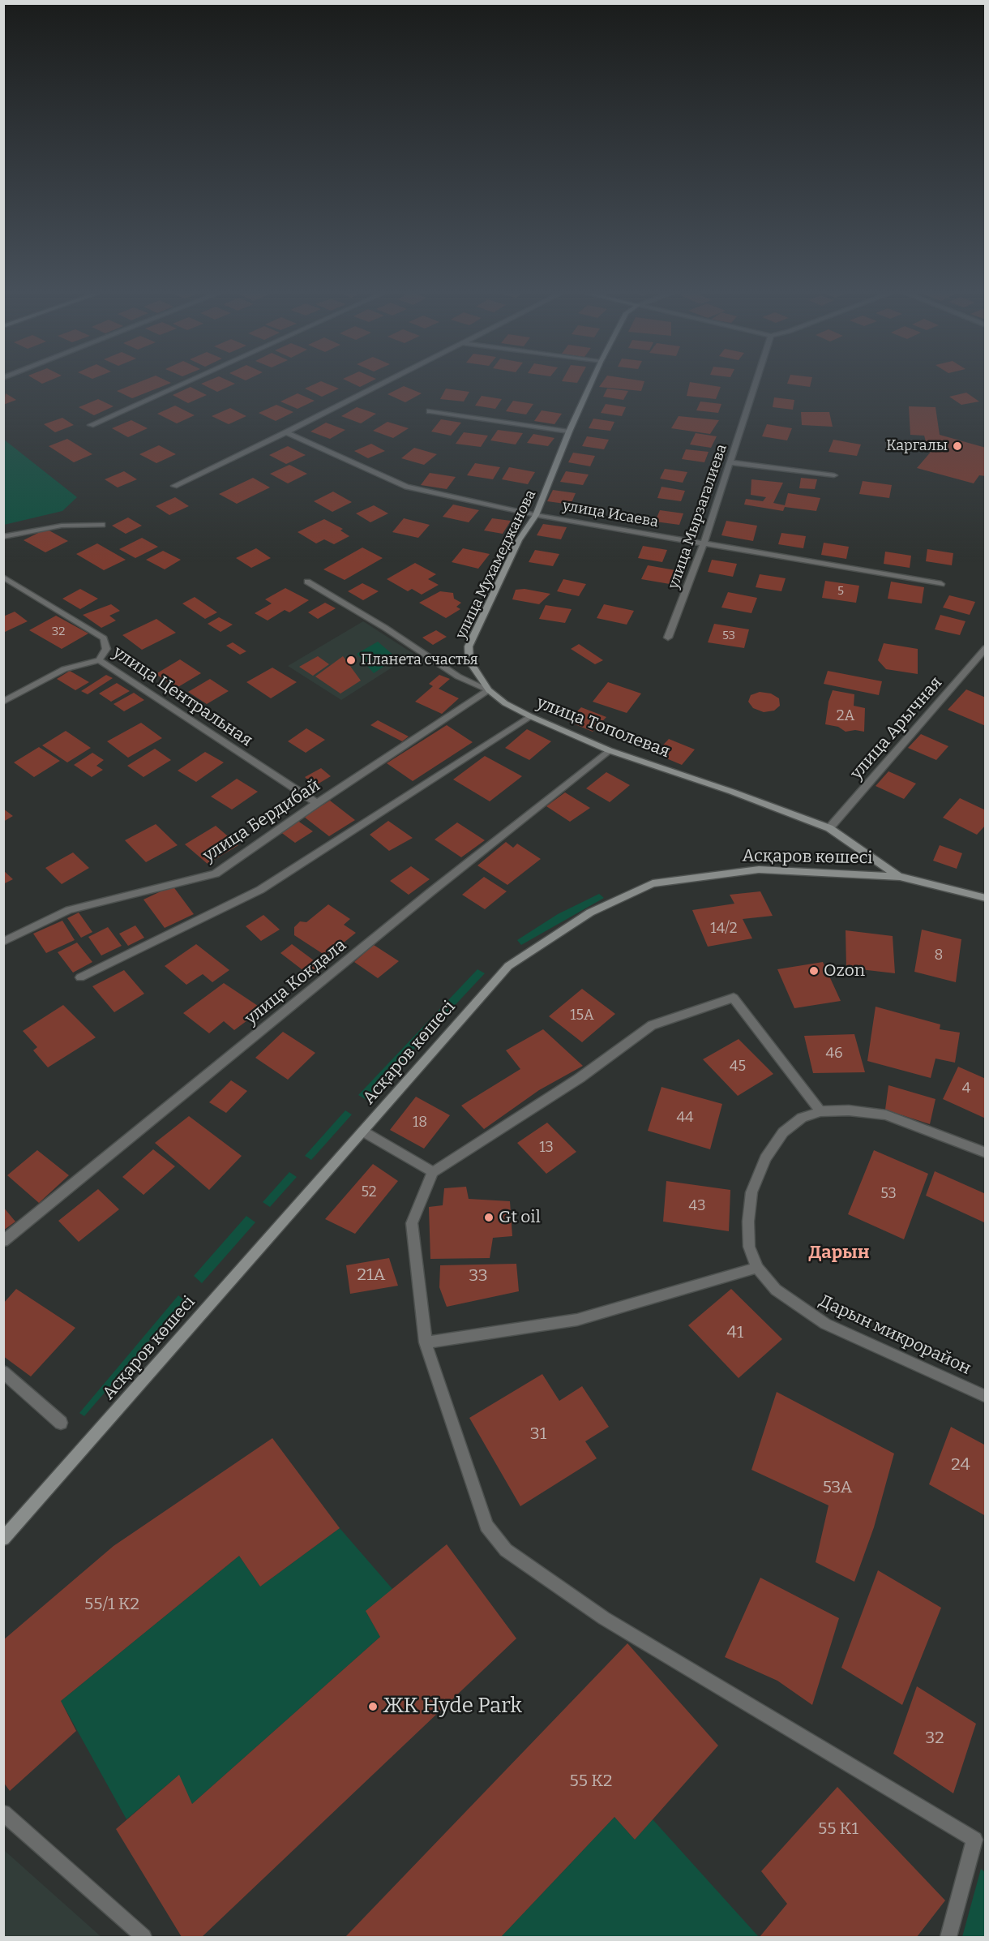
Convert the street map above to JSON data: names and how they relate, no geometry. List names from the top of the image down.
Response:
{
  "streets": {
    "street": [
      "улица Исаева",
      "улица Мырзагалиева",
      "улица Мухамеджанова",
      "улица Центральная",
      "улица Тополевая",
      "улица Арычная",
      "улица Бердибай",
      "Асқаров көшесі",
      "улица Кокдала",
      "Дарын микрорайон"
    ]
  },
  "crossings": [
    ["улица Исаева", "улица Мырзагалиева"],
    ["улица Исаева", "улица Мухамеджанова"],
    ["улица Мухамеджанова", "улица Тополевая"],
    ["улица Мухамеджанова", "улица Бердибай"],
    ["улица Центральная", "улица Бердибай"],
    ["улица Тополевая", "улица Арычная"],
    ["улица Тополевая", "улица Бердибай"],
    ["улица Тополевая", "Асқаров көшесі"],
    ["улица Тополевая", "улица Кокдала"]
  ],
  "districts": ["Дарын"],
  "places": [
    "Каргалы",
    "Планета счастья",
    "Ozon",
    "Gt oil",
    "ЖК Hyde Park"
  ],
  "house_numbers": [
    "5",
    "32",
    "53",
    "2А",
    "14/2",
    "8",
    "15А",
    "46",
    "45",
    "4",
    "44",
    "18",
    "13",
    "52",
    "53",
    "43",
    "21А",
    "33",
    "41",
    "31",
    "24",
    "53А",
    "55/1 К2",
    "32",
    "55 К2",
    "55 К1"
  ]
}
